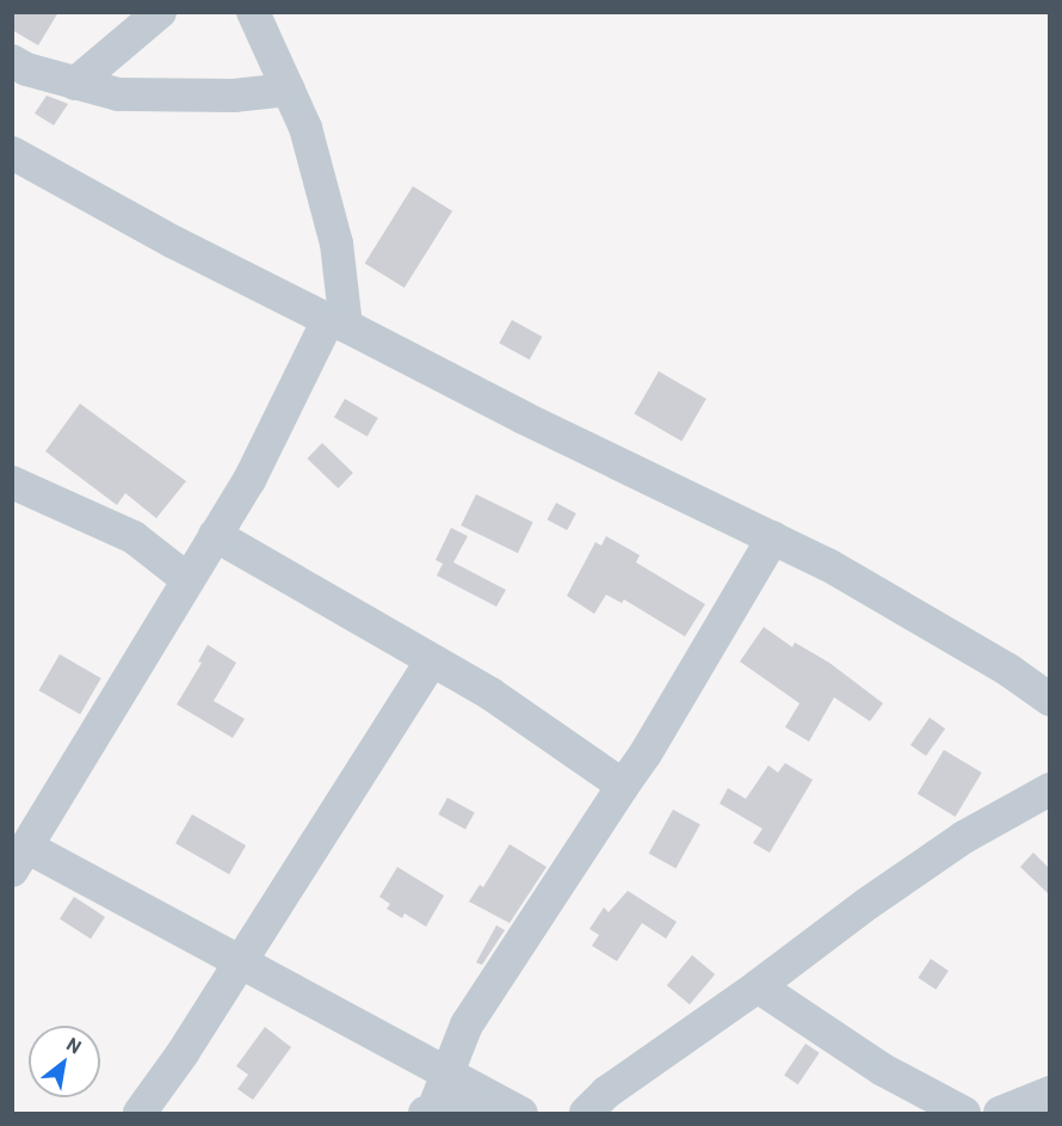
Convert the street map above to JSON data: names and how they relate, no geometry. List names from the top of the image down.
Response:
{
  "north": "top right"
}
